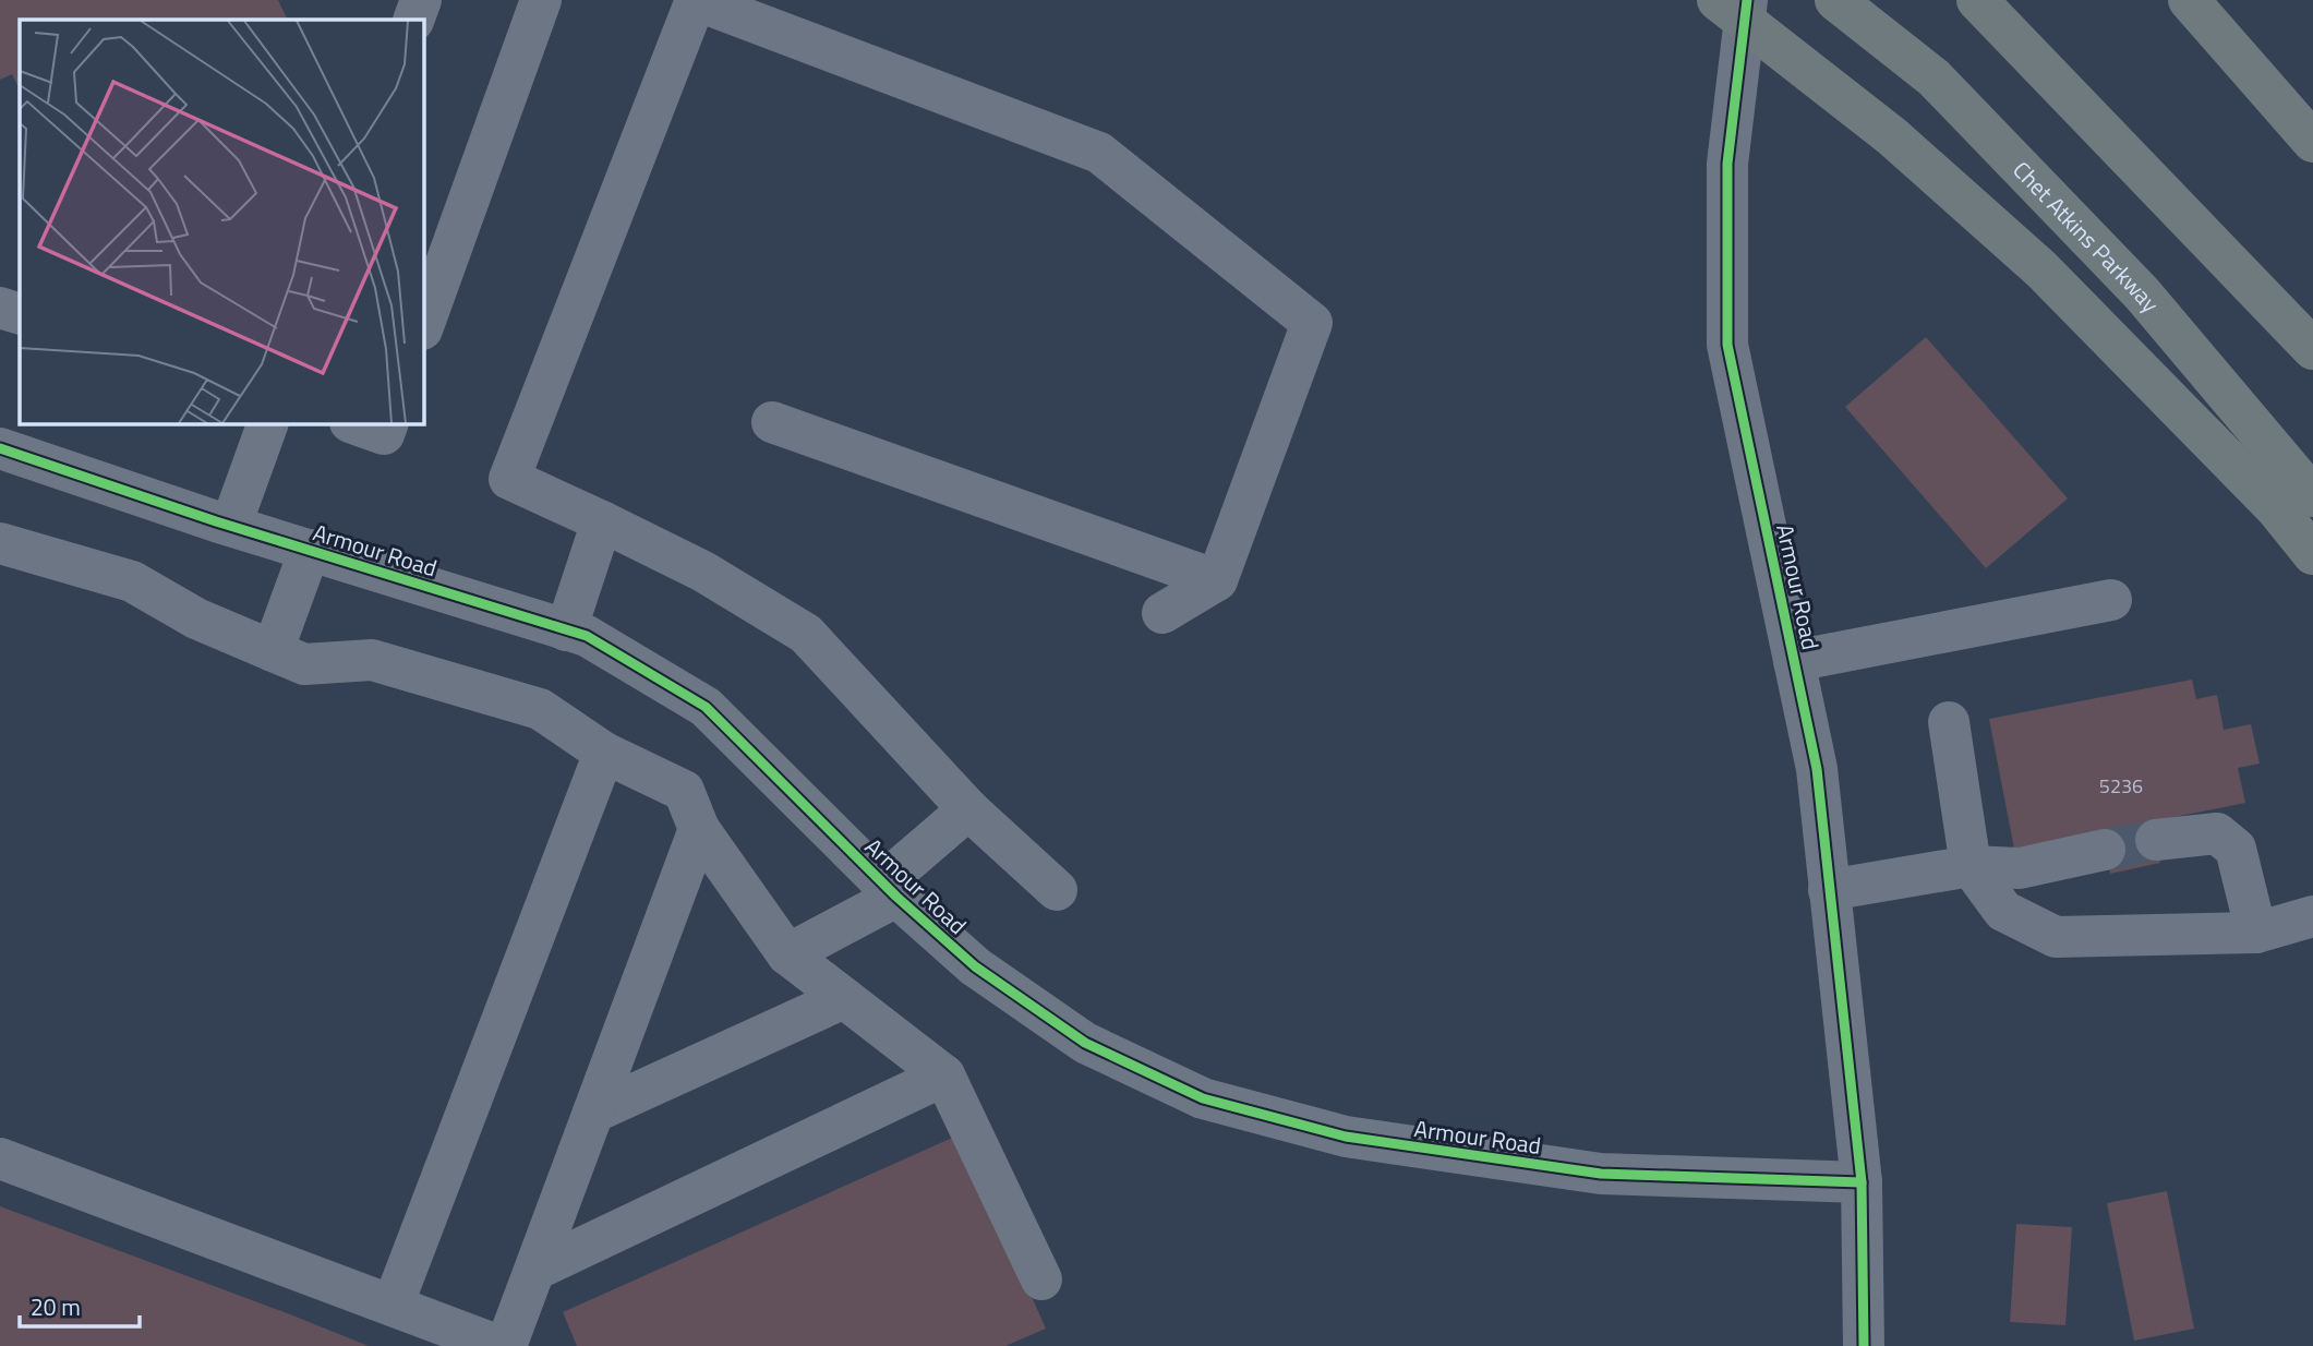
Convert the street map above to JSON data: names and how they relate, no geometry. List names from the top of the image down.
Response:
{
  "streets": {
    "highway": ["Chet Atkins Parkway"],
    "street": ["Armour Road"]
  },
  "house_numbers": ["5236"],
  "scale_bar": "20 m"
}
